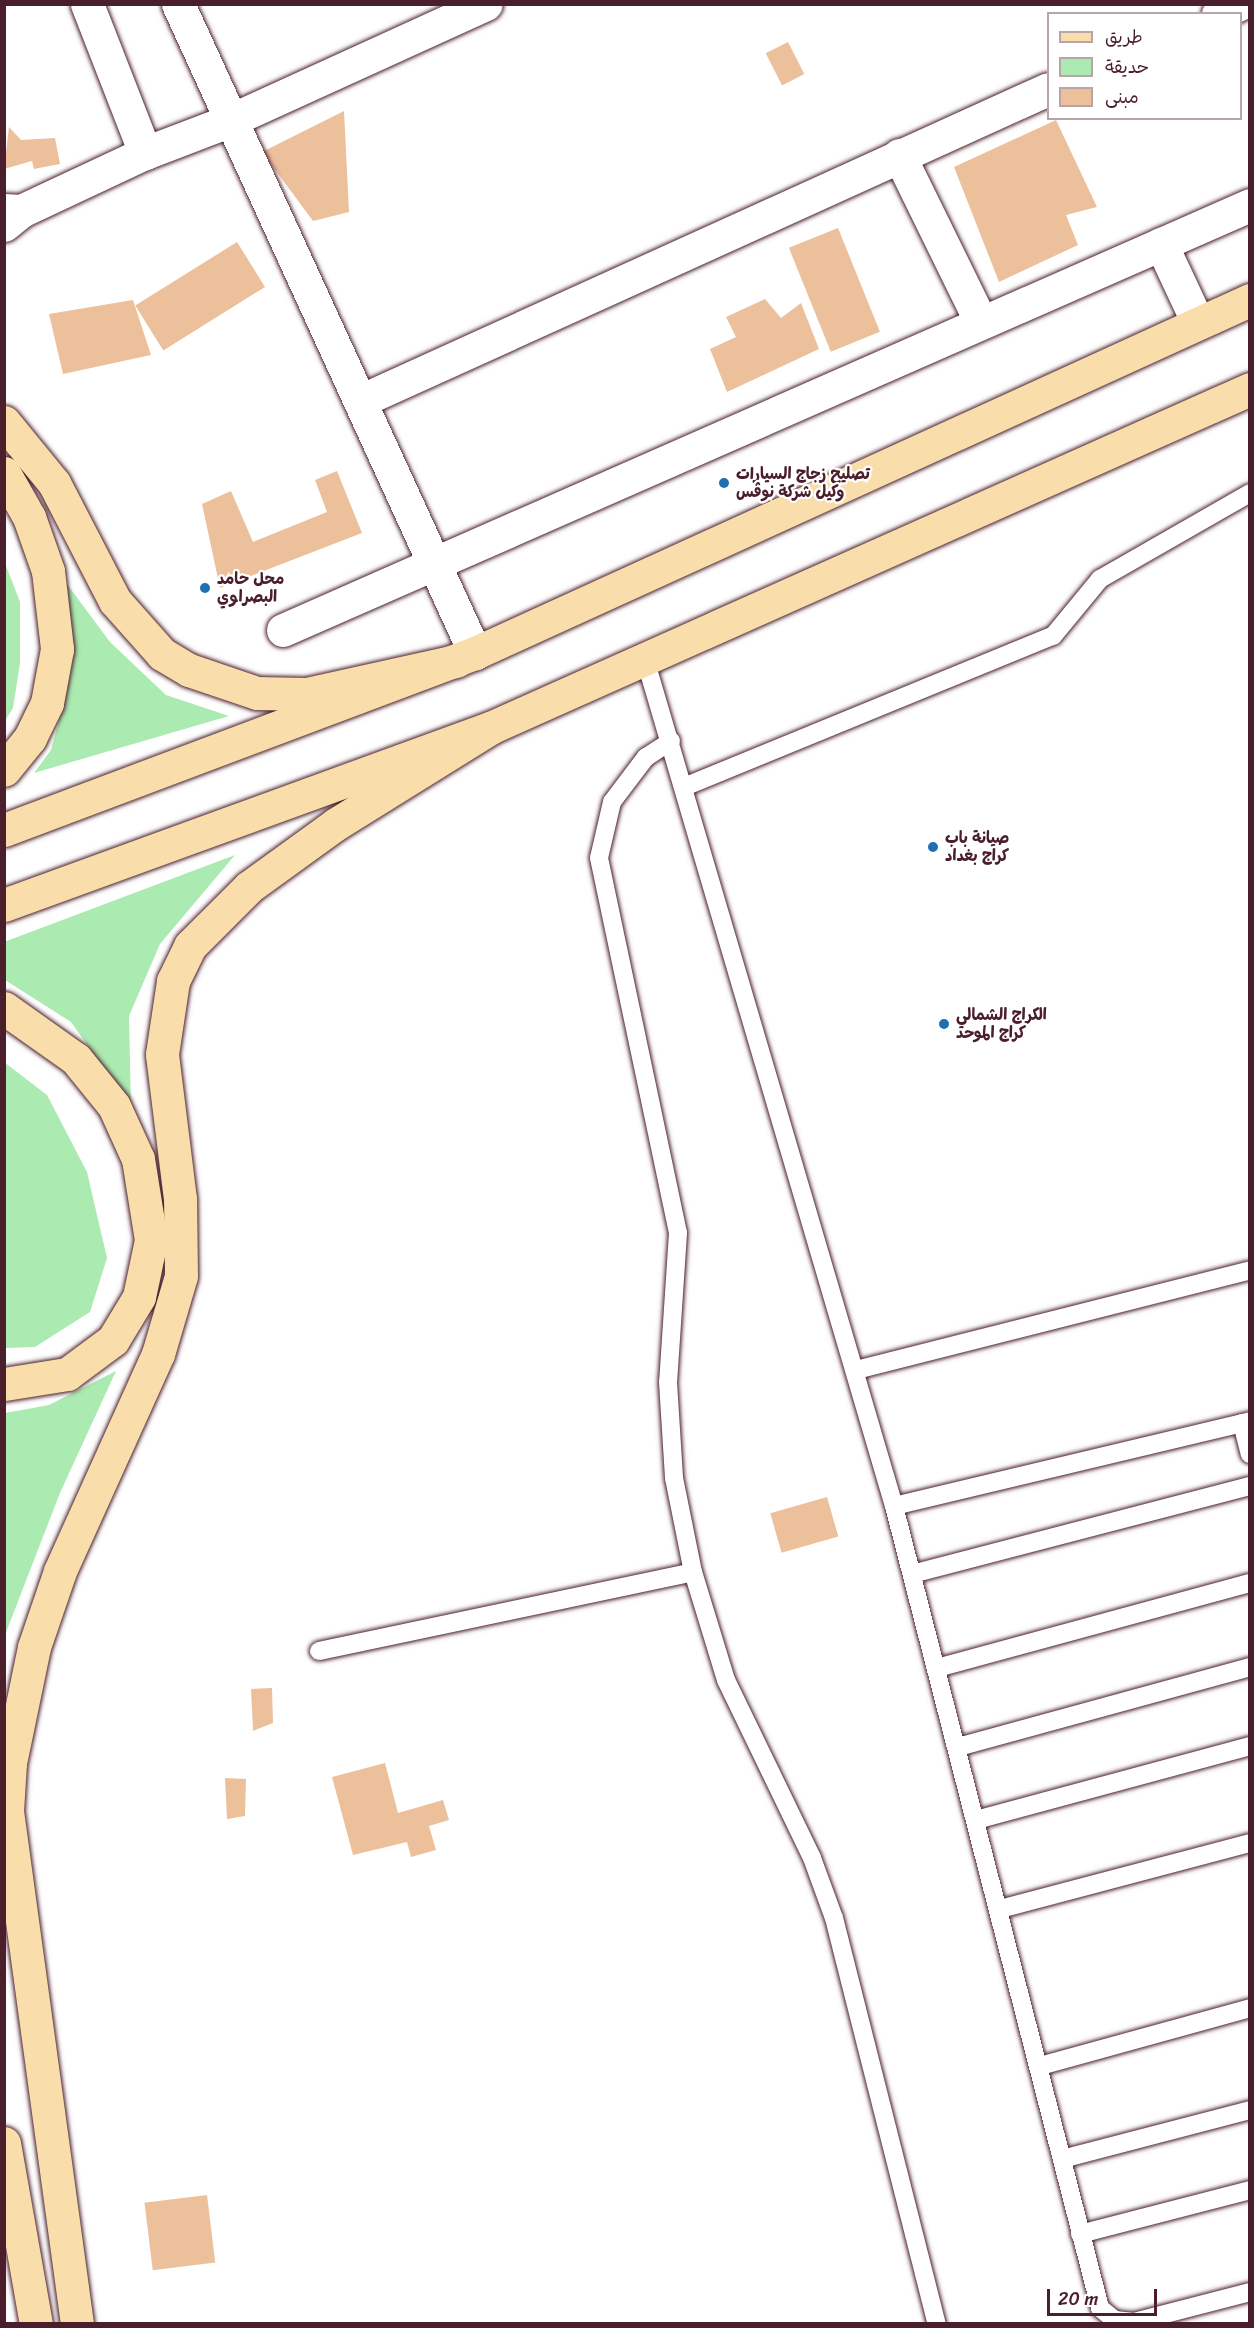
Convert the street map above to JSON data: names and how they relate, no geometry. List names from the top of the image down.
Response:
{
  "places": [
    "تصليح زجاج السيارات وكيل شركة نوڤس",
    "محل حامد البصراوي",
    "صيانة باب كراج بغداد",
    "الكراج الشمالي كراج الموحد"
  ],
  "legend": ["طريق", "حديقة", "مبنى"],
  "scale_bar": "20 m"
}
